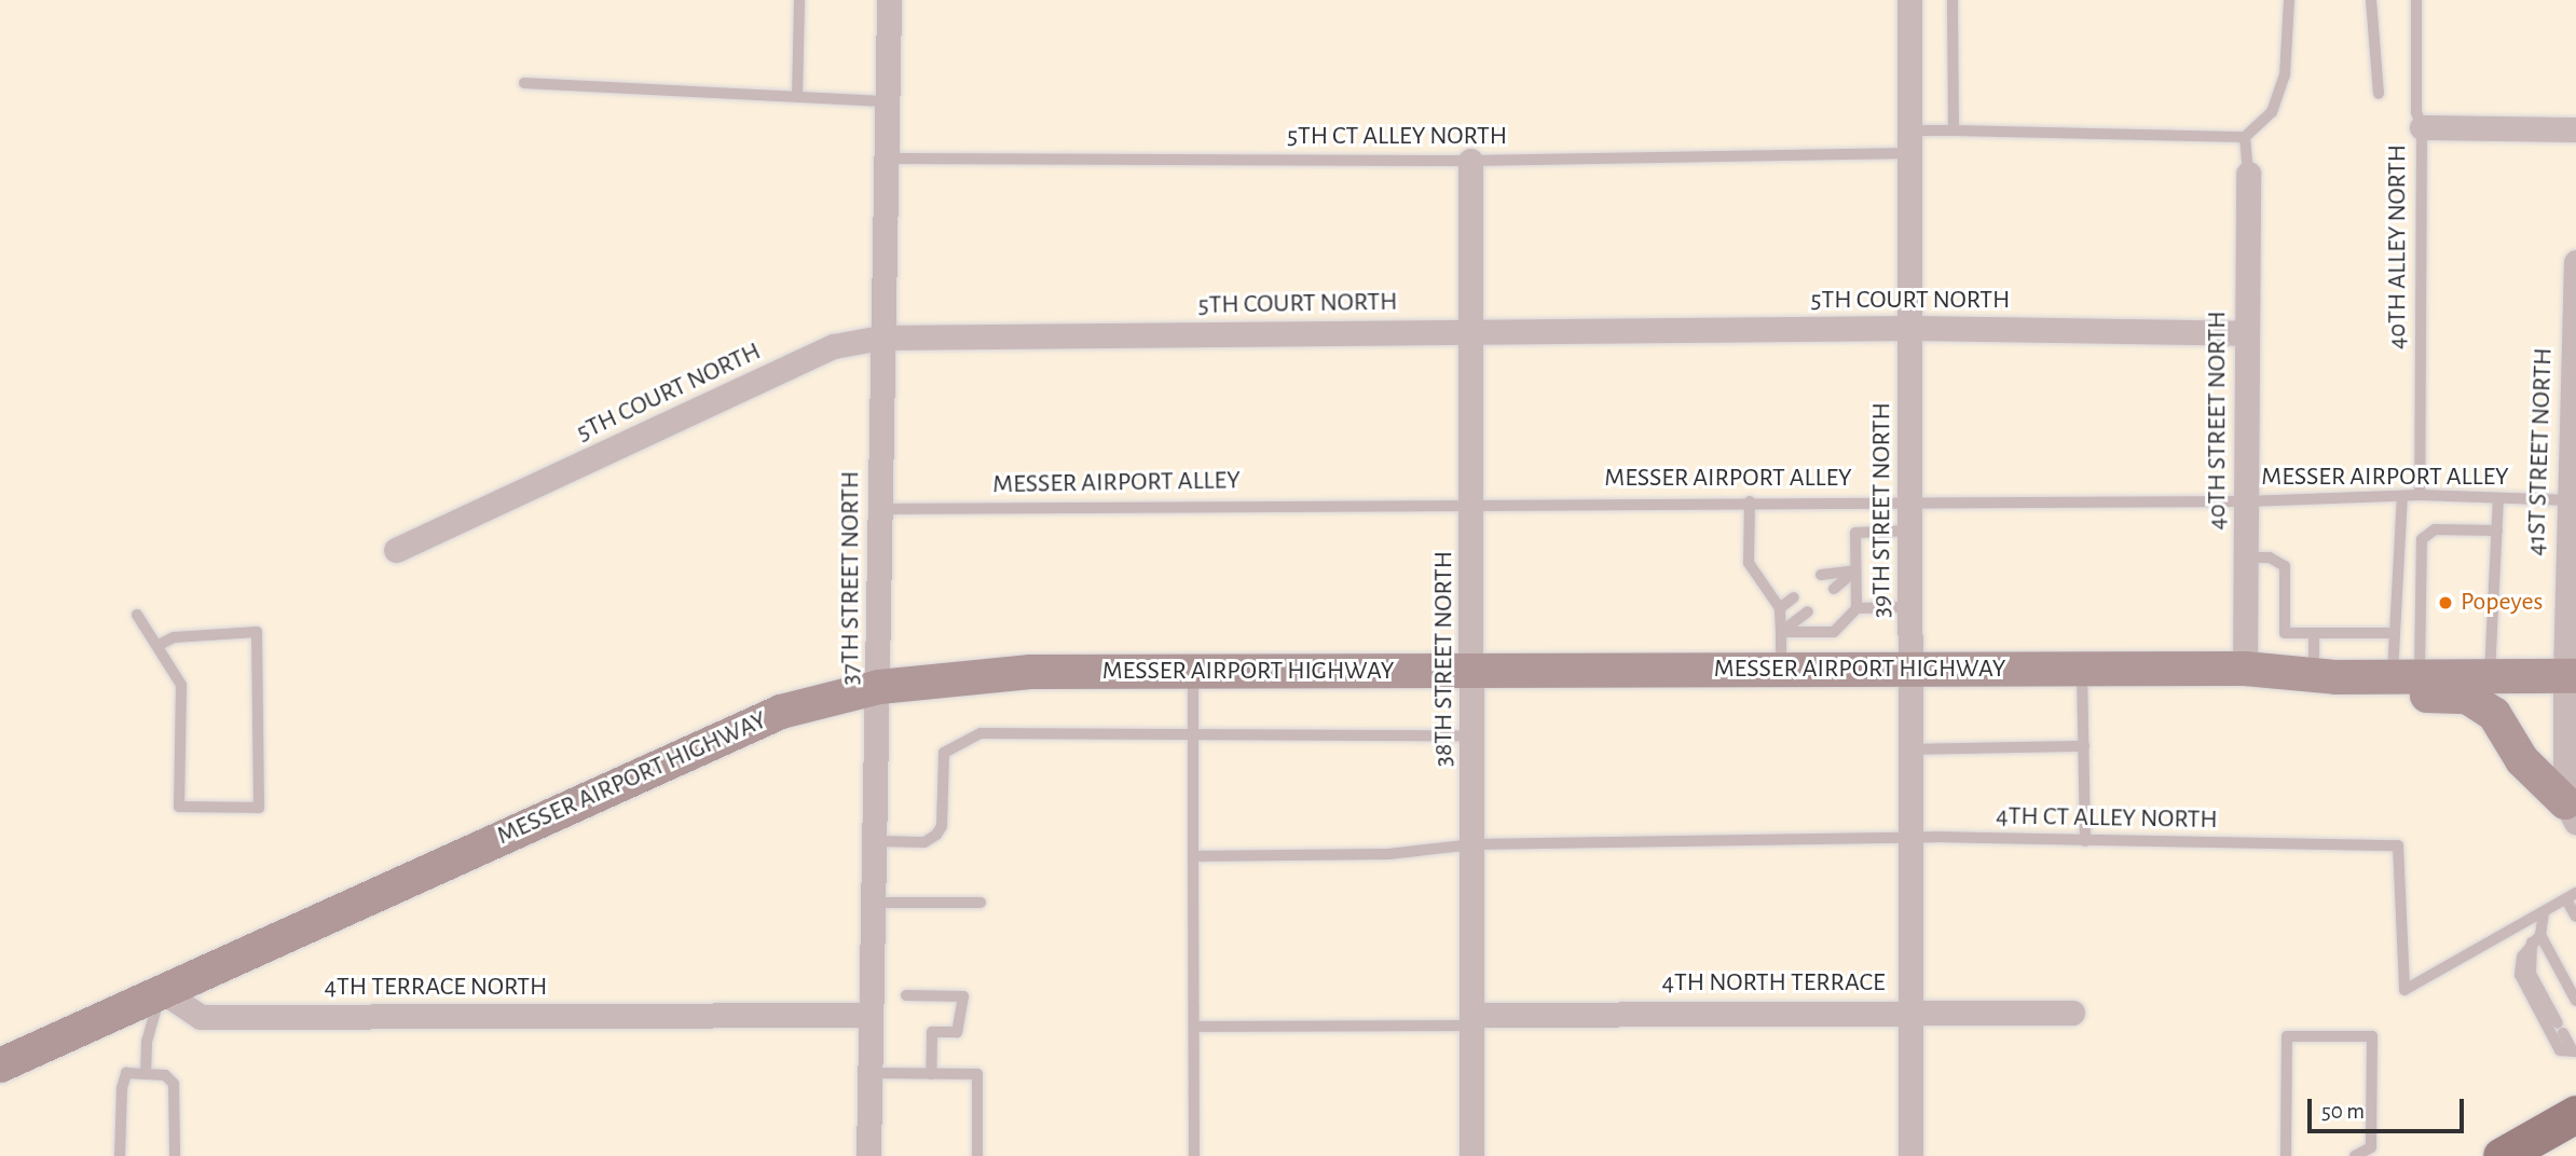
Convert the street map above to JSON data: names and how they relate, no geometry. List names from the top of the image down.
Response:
{
  "streets": {
    "main road": ["MESSER AIRPORT HIGHWAY"],
    "street": [
      "5TH COURT NORTH",
      "40TH STREET NORTH",
      "41ST STREET NORTH",
      "39TH STREET NORTH",
      "37TH STREET NORTH",
      "38TH STREET NORTH",
      "4TH NORTH TERRACE",
      "4TH TERRACE NORTH"
    ],
    "lane": [
      "5TH CT ALLEY NORTH",
      "40TH ALLEY NORTH",
      "MESSER AIRPORT ALLEY",
      "4TH CT ALLEY NORTH"
    ]
  },
  "crossings": [
    ["5TH CT ALLEY NORTH", "39TH STREET NORTH"],
    ["5TH CT ALLEY NORTH", "37TH STREET NORTH"],
    ["5TH CT ALLEY NORTH", "38TH STREET NORTH"],
    ["40TH ALLEY NORTH", "MESSER AIRPORT ALLEY"],
    ["5TH COURT NORTH", "40TH STREET NORTH"],
    ["5TH COURT NORTH", "39TH STREET NORTH"],
    ["5TH COURT NORTH", "37TH STREET NORTH"],
    ["5TH COURT NORTH", "38TH STREET NORTH"],
    ["40TH STREET NORTH", "MESSER AIRPORT ALLEY"],
    ["40TH STREET NORTH", "MESSER AIRPORT HIGHWAY"],
    ["41ST STREET NORTH", "MESSER AIRPORT ALLEY"],
    ["41ST STREET NORTH", "MESSER AIRPORT HIGHWAY"],
    ["MESSER AIRPORT ALLEY", "39TH STREET NORTH"],
    ["MESSER AIRPORT ALLEY", "37TH STREET NORTH"],
    ["MESSER AIRPORT ALLEY", "38TH STREET NORTH"],
    ["39TH STREET NORTH", "MESSER AIRPORT HIGHWAY"],
    ["39TH STREET NORTH", "4TH CT ALLEY NORTH"],
    ["39TH STREET NORTH", "4TH NORTH TERRACE"],
    ["37TH STREET NORTH", "MESSER AIRPORT HIGHWAY"],
    ["37TH STREET NORTH", "4TH TERRACE NORTH"],
    ["38TH STREET NORTH", "MESSER AIRPORT HIGHWAY"],
    ["38TH STREET NORTH", "4TH CT ALLEY NORTH"],
    ["38TH STREET NORTH", "4TH NORTH TERRACE"],
    ["MESSER AIRPORT HIGHWAY", "4TH TERRACE NORTH"]
  ],
  "places": ["Popeyes"],
  "scale_bar": "50 m"
}
